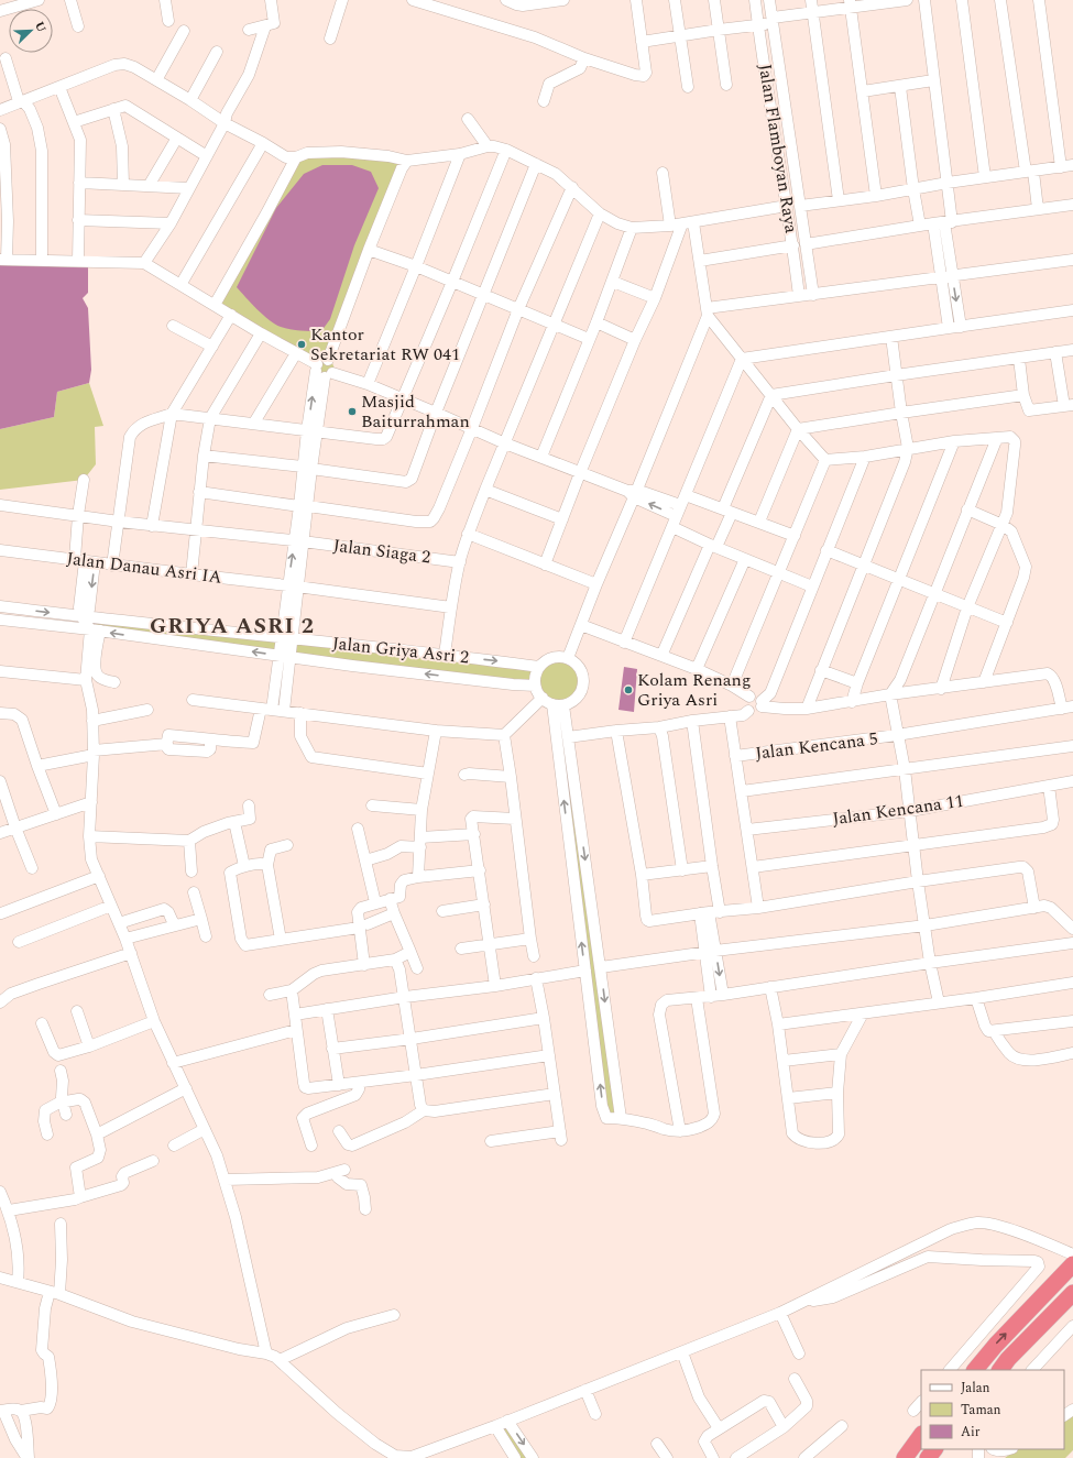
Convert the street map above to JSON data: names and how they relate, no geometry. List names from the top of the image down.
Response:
{
  "streets": {
    "street": [
      "Jalan Flamboyan Raya",
      "Jalan Siaga 2",
      "Jalan Danau Asri IA",
      "Jalan Griya Asri 2",
      "Jalan Kencana 5",
      "Jalan Kencana 11"
    ]
  },
  "districts": ["GRIYA ASRI 2"],
  "places": ["Kantor Sekretariat RW 041", "Masjid Baiturrahman", "Kolam Renang Griya Asri"],
  "legend": ["Jalan", "Taman", "Air"],
  "north": "top right"
}
